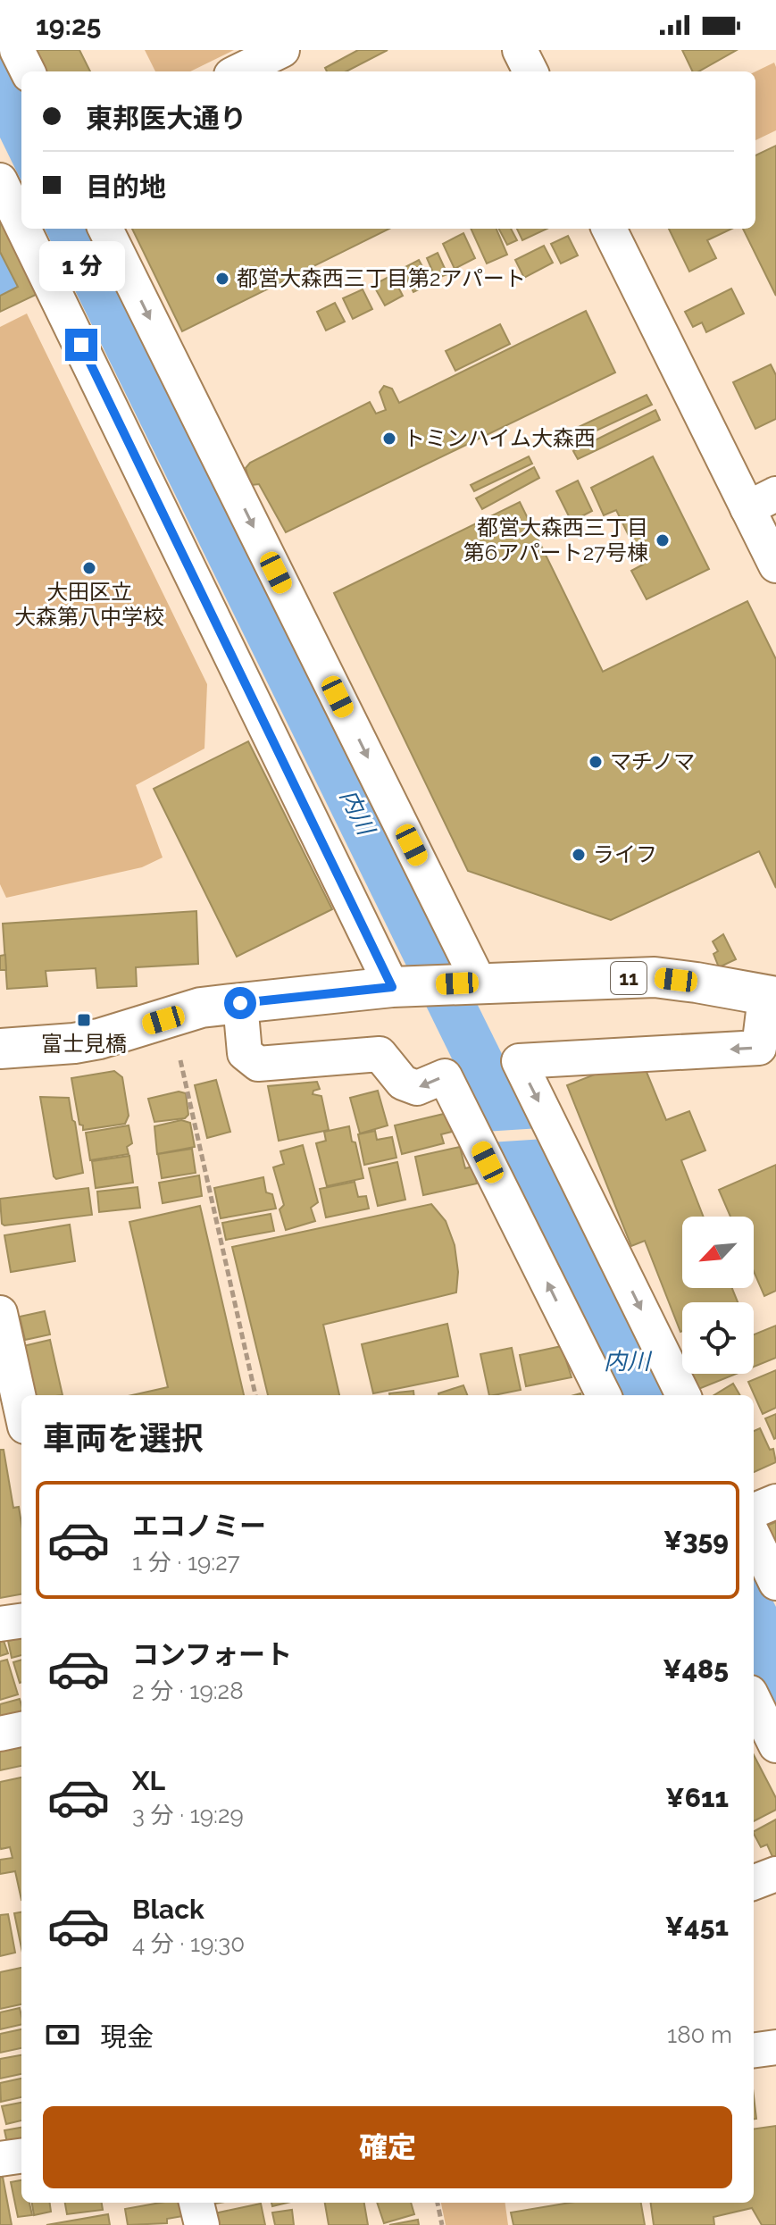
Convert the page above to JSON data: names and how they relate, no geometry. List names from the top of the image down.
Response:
{
  "streets": {
    "main road": ["11"]
  },
  "water": ["内川"],
  "places": {
    "other": [
      "都営大森西三丁目第2アパート",
      "トミンハイム大森西",
      "都営大森西三丁目 第6アパート27号棟",
      "大田区立 大森第八中学校",
      "マチノマ",
      "ライフ"
    ],
    "transit": ["富士見橋"]
  },
  "north": "bottom left",
  "page": {
    "status": "19:25",
    "banner": ["東邦医大通り", "目的地"],
    "bubble": "1 分",
    "heading": "車両を選択",
    "list": [
      {
        "name": "エコノミー",
        "note": "1 分 · 19:27",
        "value": "¥359"
      },
      {
        "name": "コンフォート",
        "note": "2 分 · 19:28",
        "value": "¥485"
      },
      {
        "name": "XL",
        "note": "3 分 · 19:29",
        "value": "¥611"
      },
      {
        "name": "Black",
        "note": "4 分 · 19:30",
        "value": "¥451"
      }
    ],
    "pay": ["現金", "180 m"],
    "buttons": "確定"
  }
}
